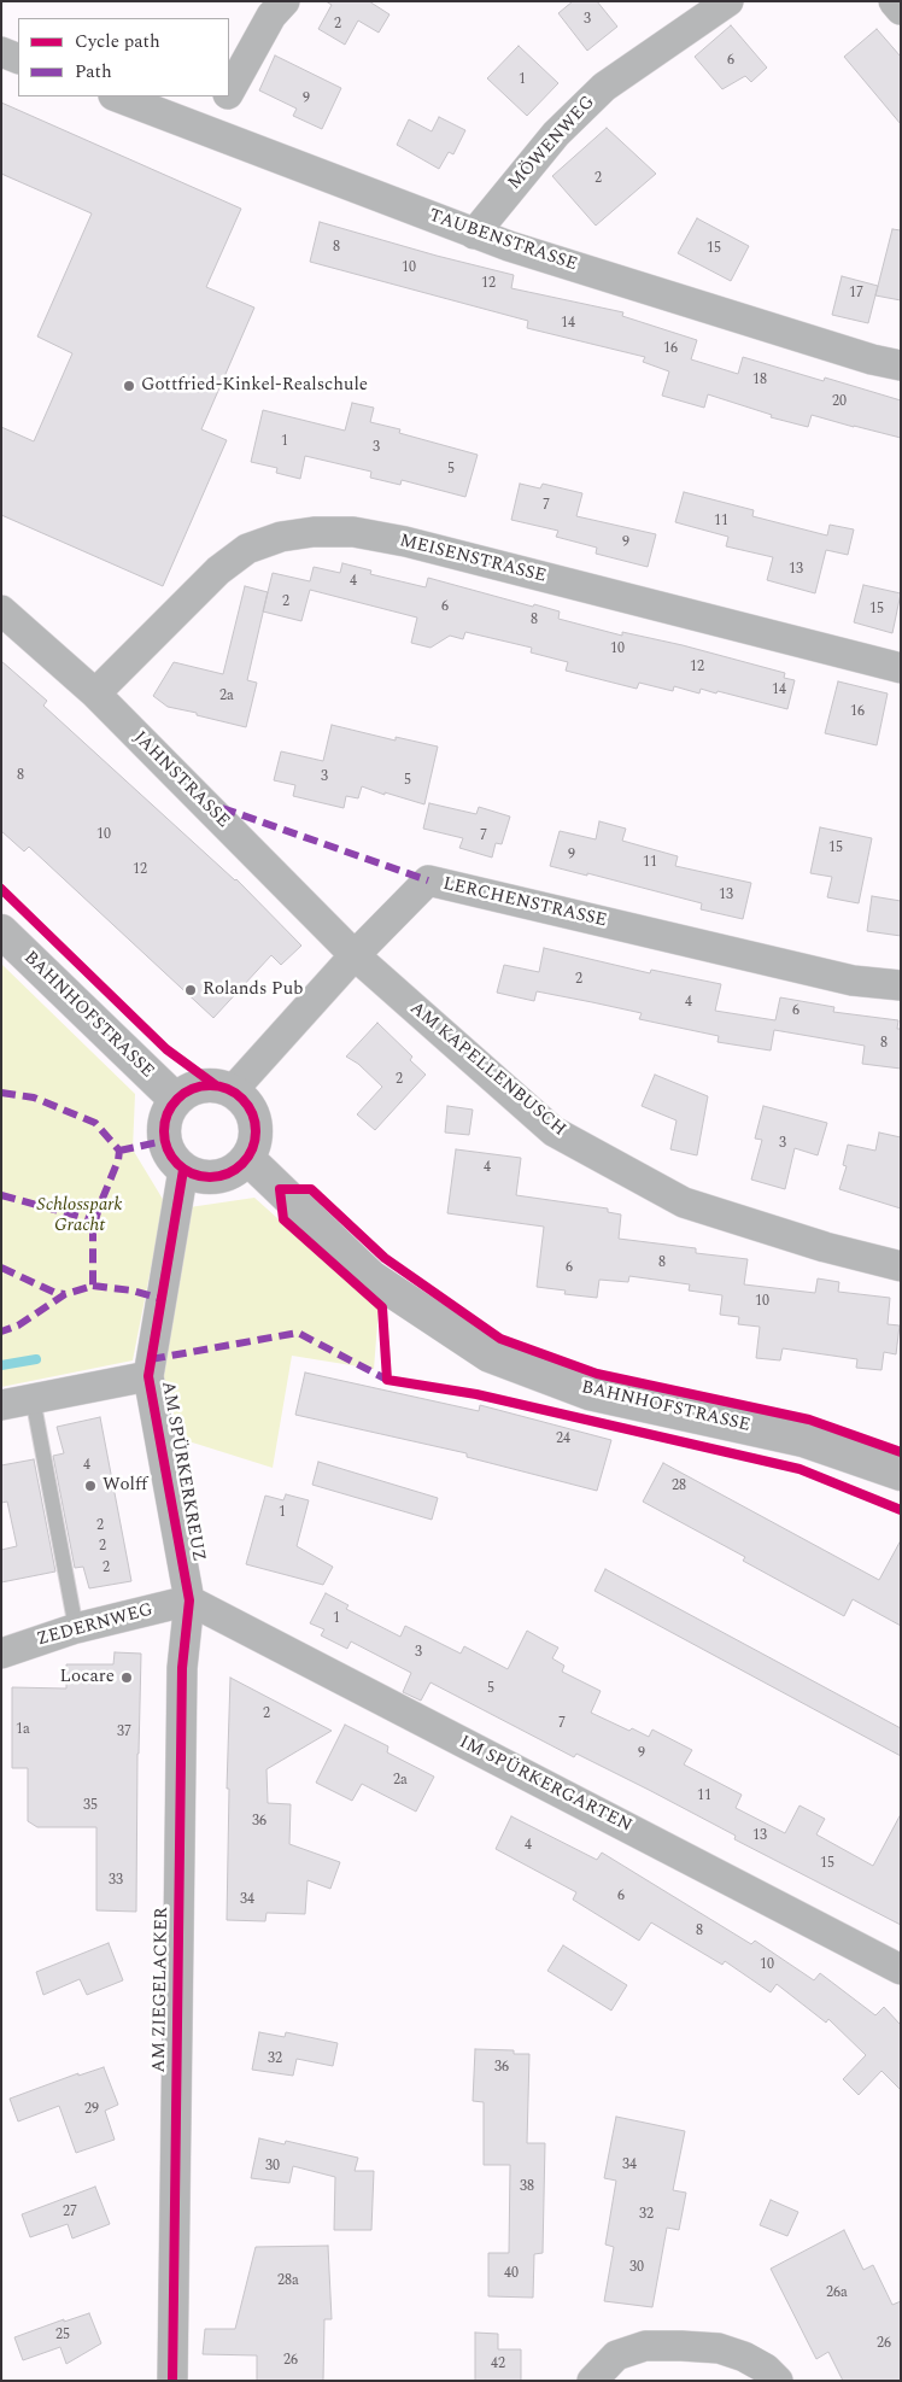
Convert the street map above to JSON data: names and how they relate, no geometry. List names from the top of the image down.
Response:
{
  "streets": {
    "street": [
      "MÖWENWEG",
      "TAUBENSTRASSE",
      "MEISENSTRASSE",
      "JAHNSTRASSE",
      "LERCHENSTRASSE",
      "BAHNHOFSTRASSE",
      "AM KAPELLENBUSCH",
      "AM SPÜRKERKREUZ",
      "ZEDERNWEG",
      "IM SPÜRKERGARTEN",
      "AM ZIEGELACKER"
    ]
  },
  "crossings": [
    ["MÖWENWEG", "TAUBENSTRASSE"],
    ["MEISENSTRASSE", "JAHNSTRASSE"],
    ["JAHNSTRASSE", "LERCHENSTRASSE"],
    ["JAHNSTRASSE", "AM KAPELLENBUSCH"],
    ["LERCHENSTRASSE", "BAHNHOFSTRASSE"],
    ["LERCHENSTRASSE", "AM KAPELLENBUSCH"],
    ["LERCHENSTRASSE", "AM SPÜRKERKREUZ"],
    ["BAHNHOFSTRASSE", "AM SPÜRKERKREUZ"],
    ["AM SPÜRKERKREUZ", "ZEDERNWEG"],
    ["AM SPÜRKERKREUZ", "IM SPÜRKERGARTEN"],
    ["AM SPÜRKERKREUZ", "AM ZIEGELACKER"],
    ["ZEDERNWEG", "IM SPÜRKERGARTEN"],
    ["ZEDERNWEG", "AM ZIEGELACKER"],
    ["IM SPÜRKERGARTEN", "AM ZIEGELACKER"]
  ],
  "parks": ["Schlosspark Gracht"],
  "places": [
    "Gottfried-Kinkel-Realschule",
    "Rolands Pub",
    "Wolff",
    "Locare"
  ],
  "house_numbers": [
    "3",
    "2",
    "6",
    "1",
    "9",
    "2",
    "8",
    "15",
    "10",
    "12",
    "17",
    "14",
    "16",
    "18",
    "20",
    "1",
    "3",
    "5",
    "7",
    "11",
    "9",
    "13",
    "4",
    "2",
    "6",
    "15",
    "8",
    "10",
    "12",
    "14",
    "2a",
    "16",
    "8",
    "3",
    "5",
    "10",
    "7",
    "15",
    "9",
    "11",
    "12",
    "13",
    "2",
    "4",
    "6",
    "8",
    "2",
    "3",
    "4",
    "8",
    "6",
    "10",
    "24",
    "4",
    "28",
    "1",
    "2",
    "2",
    "2",
    "1",
    "3",
    "5",
    "2",
    "7",
    "1a",
    "37",
    "9",
    "2a",
    "11",
    "35",
    "36",
    "13",
    "4",
    "15",
    "33",
    "6",
    "34",
    "8",
    "10",
    "32",
    "36",
    "29",
    "34",
    "30",
    "38",
    "27",
    "32",
    "30",
    "40",
    "28a",
    "26a",
    "25",
    "26",
    "26",
    "42"
  ],
  "legend": ["Cycle path", "Path"]
}
